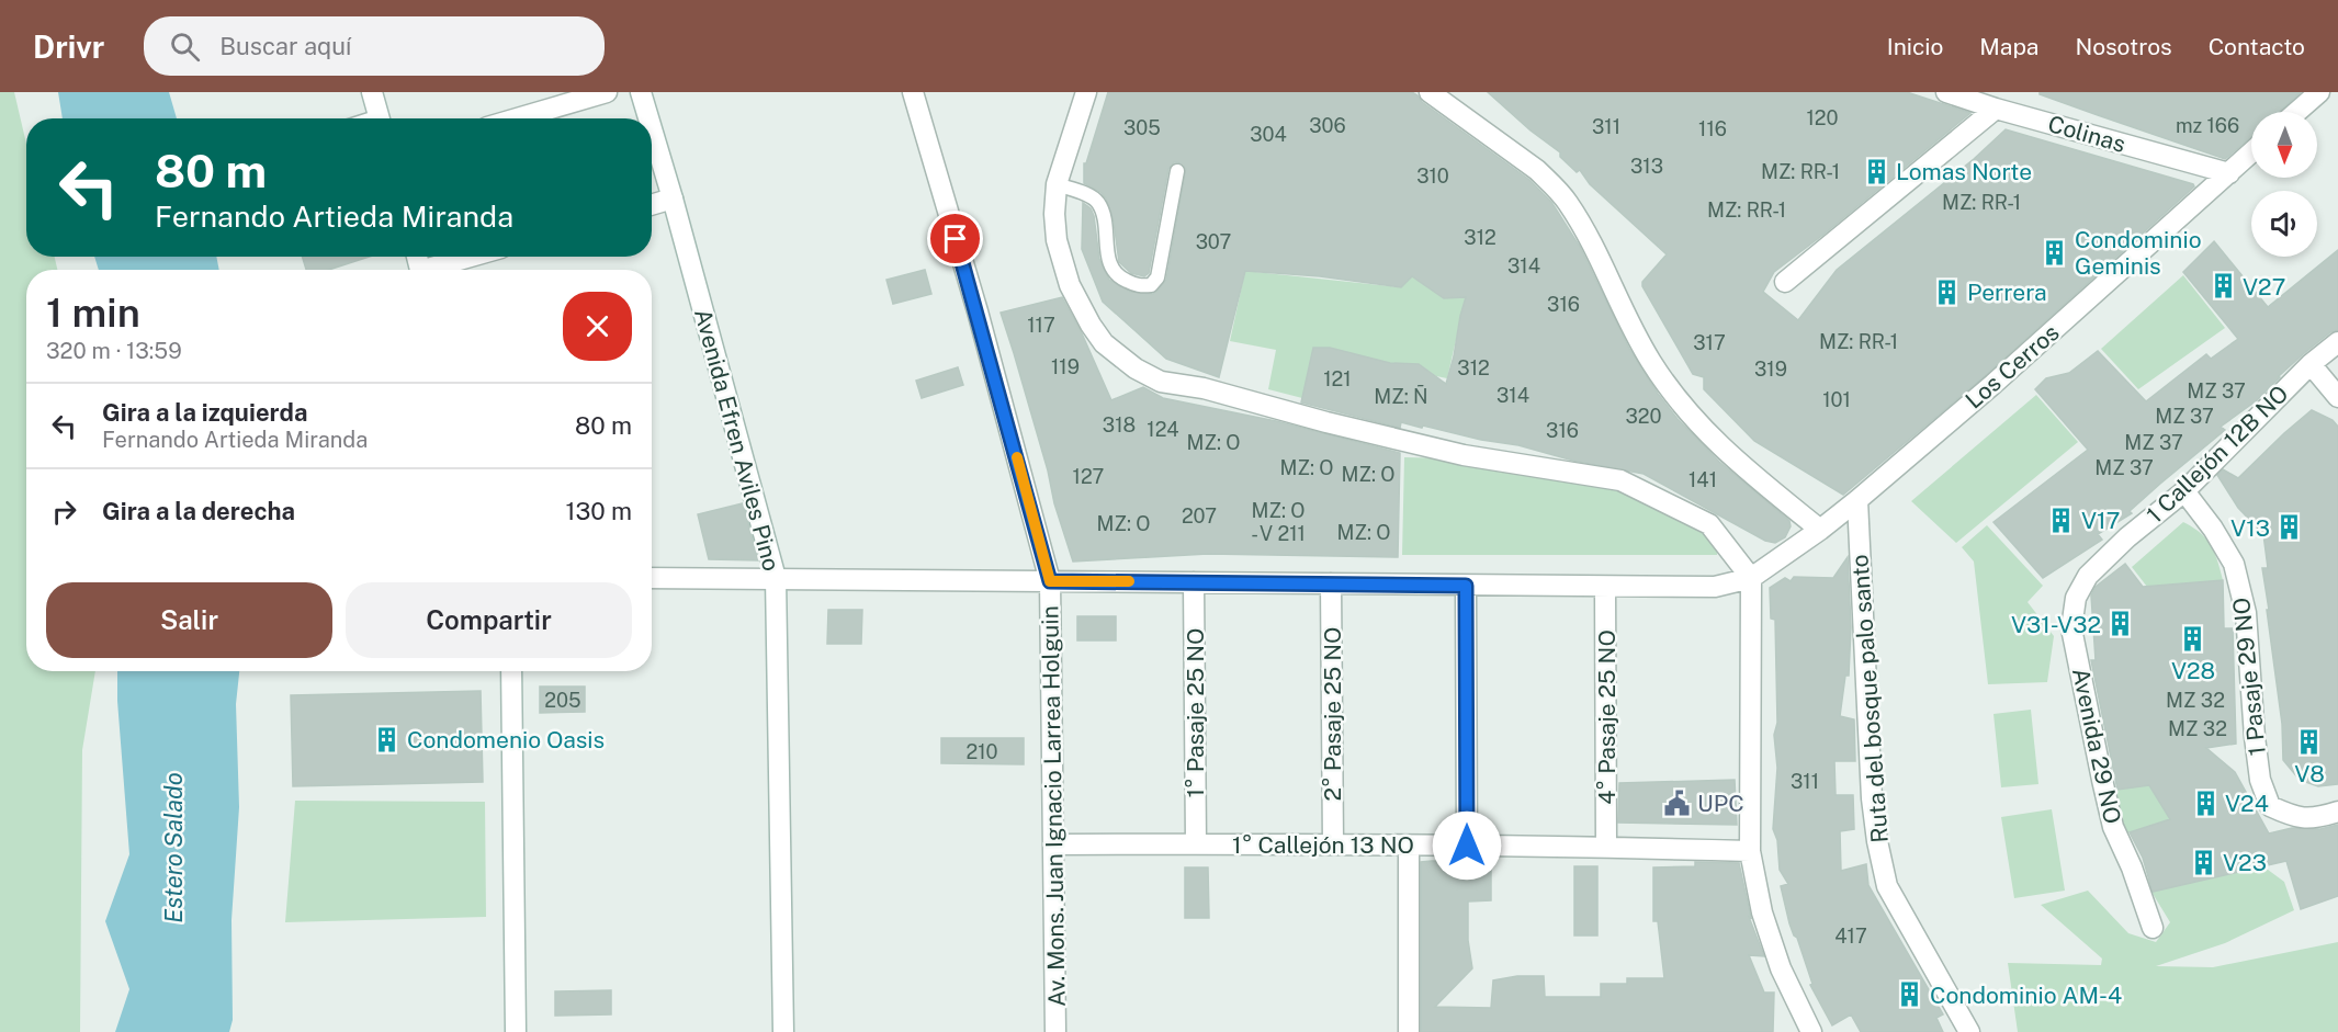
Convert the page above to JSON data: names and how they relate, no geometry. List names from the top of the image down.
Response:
{
  "streets": {
    "street": [
      "Colinas",
      "Los Cerros",
      "Avenida Efren Aviles Pino",
      "1 Callejón 12B NO",
      "1 Pasaje 29 NO",
      "Ruta del bosque palo santo",
      "1° Pasaje 25 NO",
      "2° Pasaje 25 NO",
      "4° Pasaje 25 NO",
      "Avenida 29 NO",
      "Av. Mons. Juan Ignacio Larrea Holguin",
      "1° Callejón 13 NO"
    ]
  },
  "crossings": [
    ["Colinas", "Los Cerros"],
    ["Los Cerros", "Ruta del bosque palo santo"],
    ["1 Callejón 12B NO", "1 Pasaje 29 NO"],
    ["1 Callejón 12B NO", "Avenida 29 NO"],
    ["1° Pasaje 25 NO", "1° Callejón 13 NO"],
    ["2° Pasaje 25 NO", "1° Callejón 13 NO"],
    ["4° Pasaje 25 NO", "1° Callejón 13 NO"],
    ["Av. Mons. Juan Ignacio Larrea Holguin", "1° Callejón 13 NO"]
  ],
  "water": ["Estero Salado"],
  "places": {
    "building": [
      "Lomas Norte",
      "Condominio Geminis",
      "V27",
      "Perrera",
      "V17",
      "V13",
      "V31-V32",
      "V28",
      "Condomenio Oasis",
      "V8",
      "V24",
      "V23",
      "Condominio AM-4"
    ],
    "public building": ["UPC"]
  },
  "house_numbers": [
    "120",
    "306",
    "mz 166",
    "311",
    "305",
    "116",
    "304",
    "313",
    "MZ: RR-1",
    "310",
    "MZ: RR-1",
    "MZ: RR-1",
    "312",
    "307",
    "314",
    "316",
    "117",
    "MZ: RR-1",
    "317",
    "119",
    "312",
    "319",
    "121",
    "MZ 37",
    "314",
    "MZ: Ñ",
    "101",
    "320",
    "MZ 37",
    "318",
    "124",
    "316",
    "MZ: O",
    "MZ 37",
    "MZ: O",
    "MZ 37",
    "MZ: O",
    "127",
    "141",
    "MZ: O - V 211",
    "207",
    "MZ: O",
    "MZ: O",
    "205",
    "MZ 32",
    "MZ 32",
    "210",
    "311",
    "417"
  ],
  "north": "bottom",
  "page": {
    "header": "Drivr",
    "search": "Buscar aquí",
    "nav": [
      "Inicio",
      "Mapa",
      "Nosotros",
      "Contacto"
    ],
    "turn": ["80 m", "Fernando Artieda Miranda"],
    "heading": ["1 min", "320 m · 13:59"],
    "list": [
      {
        "name": "Gira a la izquierda",
        "note": "Fernando Artieda Miranda",
        "value": "80 m"
      },
      {
        "name": "Gira a la derecha",
        "value": "130 m"
      }
    ],
    "buttons": ["Salir", "Compartir"]
  }
}
